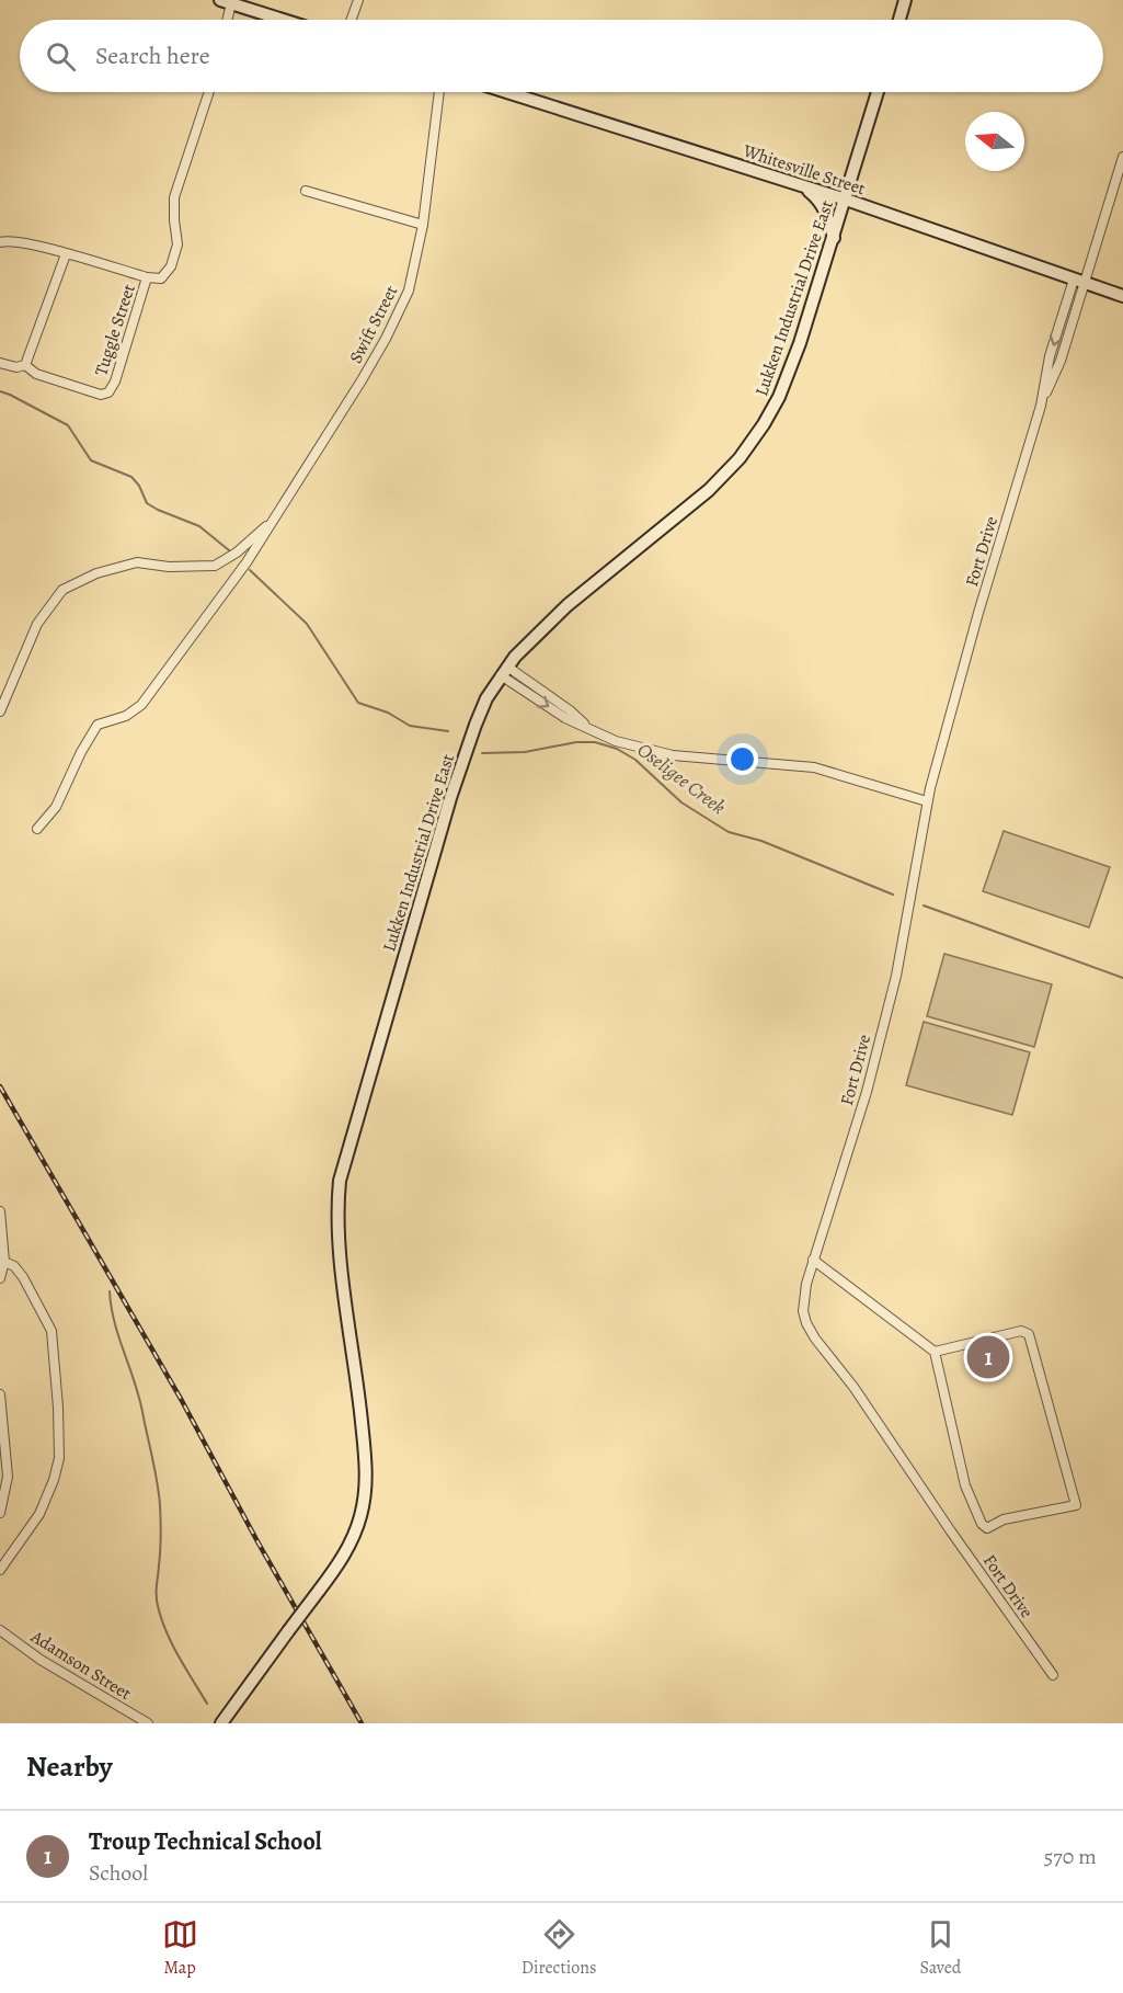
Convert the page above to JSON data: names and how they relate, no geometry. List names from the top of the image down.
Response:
{
  "streets": {
    "main road": ["Whitesville Street", "Lukken Industrial Drive East"],
    "street": [
      "Swift Street",
      "Tuggle Street",
      "Fort Drive",
      "Adamson Street"
    ]
  },
  "crossings": [
    ["Whitesville Street", "Lukken Industrial Drive East"],
    ["Whitesville Street", "Fort Drive"]
  ],
  "water": ["Oseligee Creek"],
  "north": "left",
  "page": {
    "search": "Search here",
    "pins": "1",
    "heading": "Nearby",
    "list": [
      {
        "mark": "1",
        "name": "Troup Technical School",
        "note": "School",
        "value": "570 m"
      }
    ],
    "nav": ["Map", "Directions", "Saved"]
  }
}
